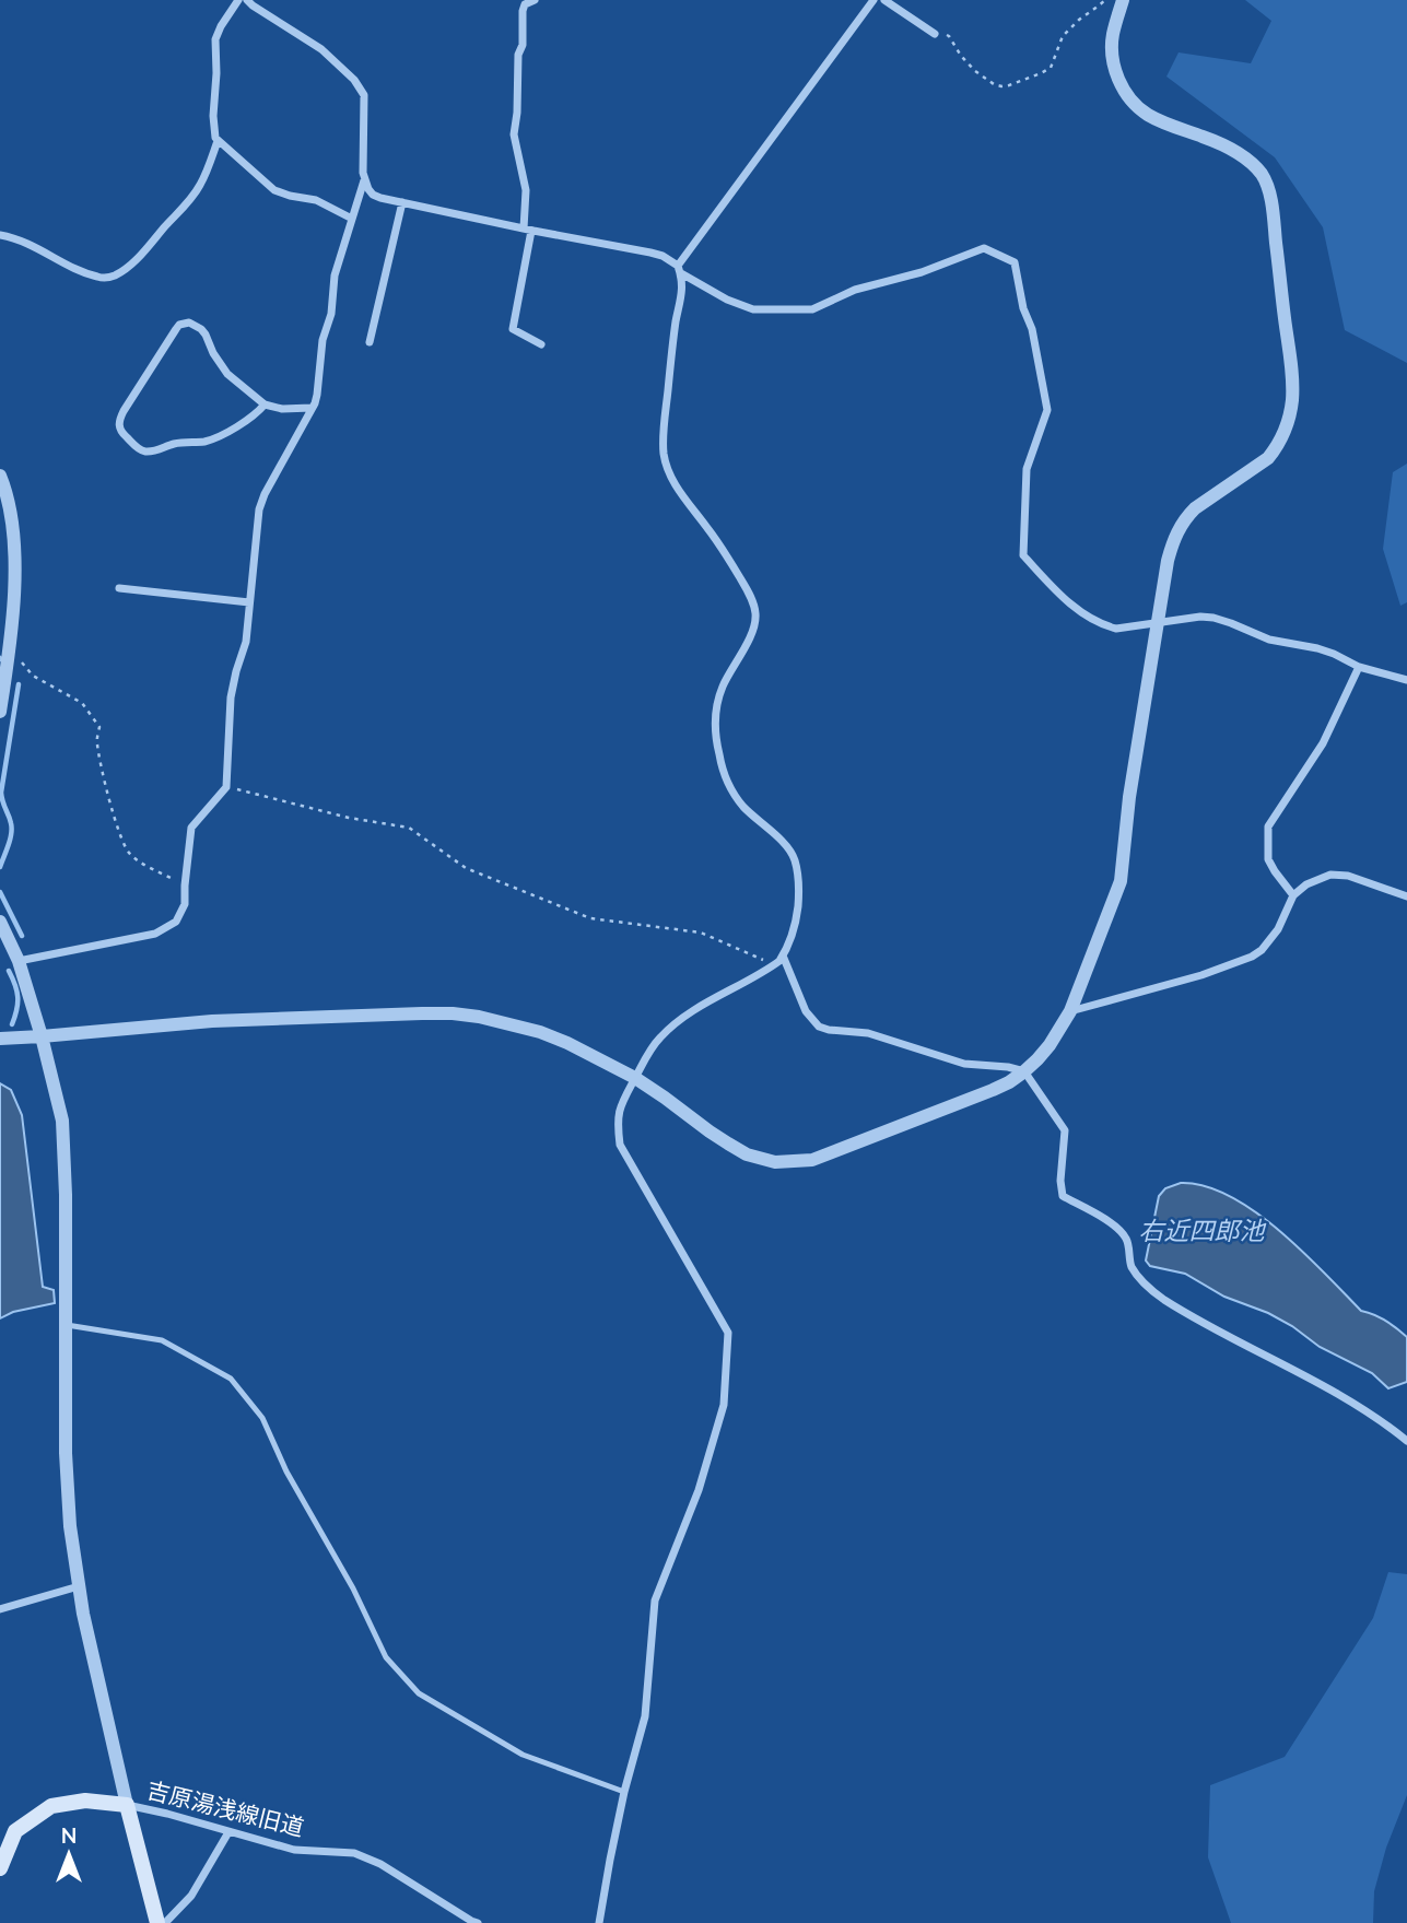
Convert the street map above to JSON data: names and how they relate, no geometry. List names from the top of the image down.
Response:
{
  "streets": {
    "street": ["吉原湯浅線旧道"]
  },
  "water": ["右近四郎池"],
  "north": "top"
}
